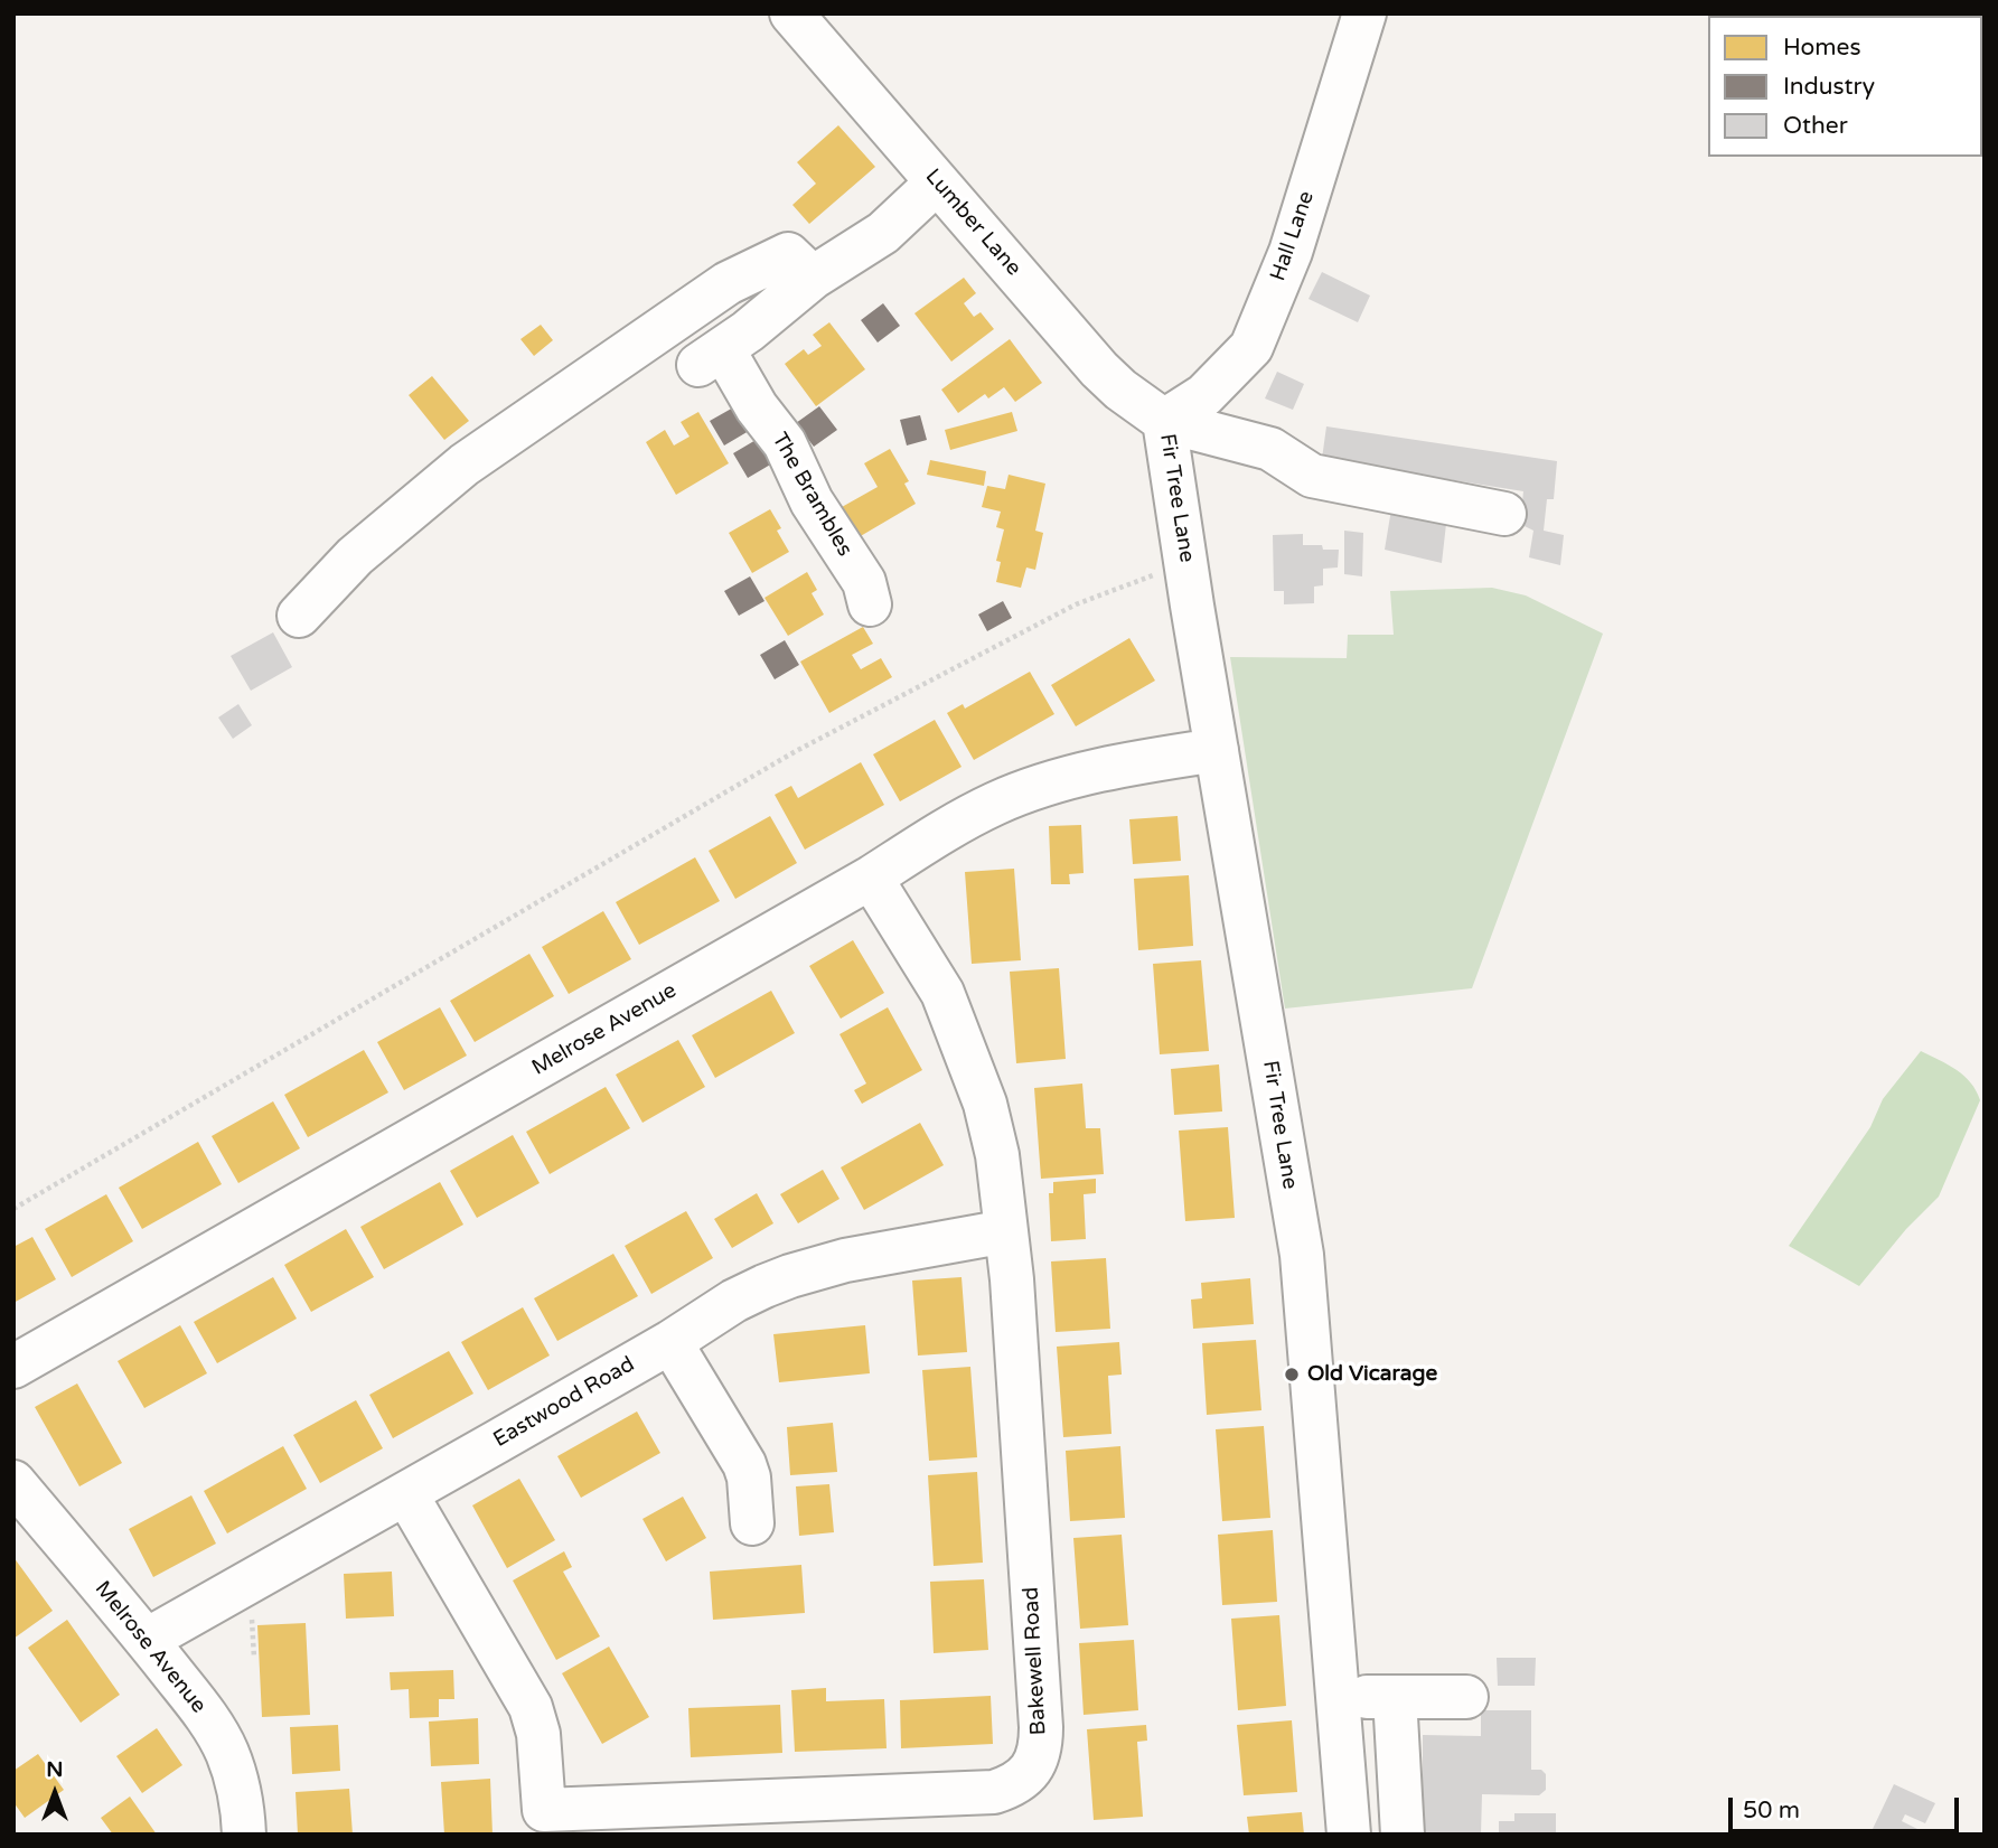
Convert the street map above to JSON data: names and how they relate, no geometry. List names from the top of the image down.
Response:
{
  "streets": {
    "street": [
      "Lumber Lane",
      "Hall Lane",
      "The Brambles",
      "Fir Tree Lane",
      "Melrose Avenue",
      "Eastwood Road",
      "Bakewell Road"
    ]
  },
  "crossings": [
    ["Lumber Lane", "Hall Lane"],
    ["Lumber Lane", "The Brambles"],
    ["Lumber Lane", "Fir Tree Lane"],
    ["Hall Lane", "Fir Tree Lane"],
    ["Fir Tree Lane", "Melrose Avenue"],
    ["Melrose Avenue", "Eastwood Road"],
    ["Melrose Avenue", "Bakewell Road"],
    ["Eastwood Road", "Bakewell Road"]
  ],
  "places": ["Old Vicarage"],
  "legend": ["Homes", "Industry", "Other"],
  "scale_bar": "50 m",
  "north": "top"
}
